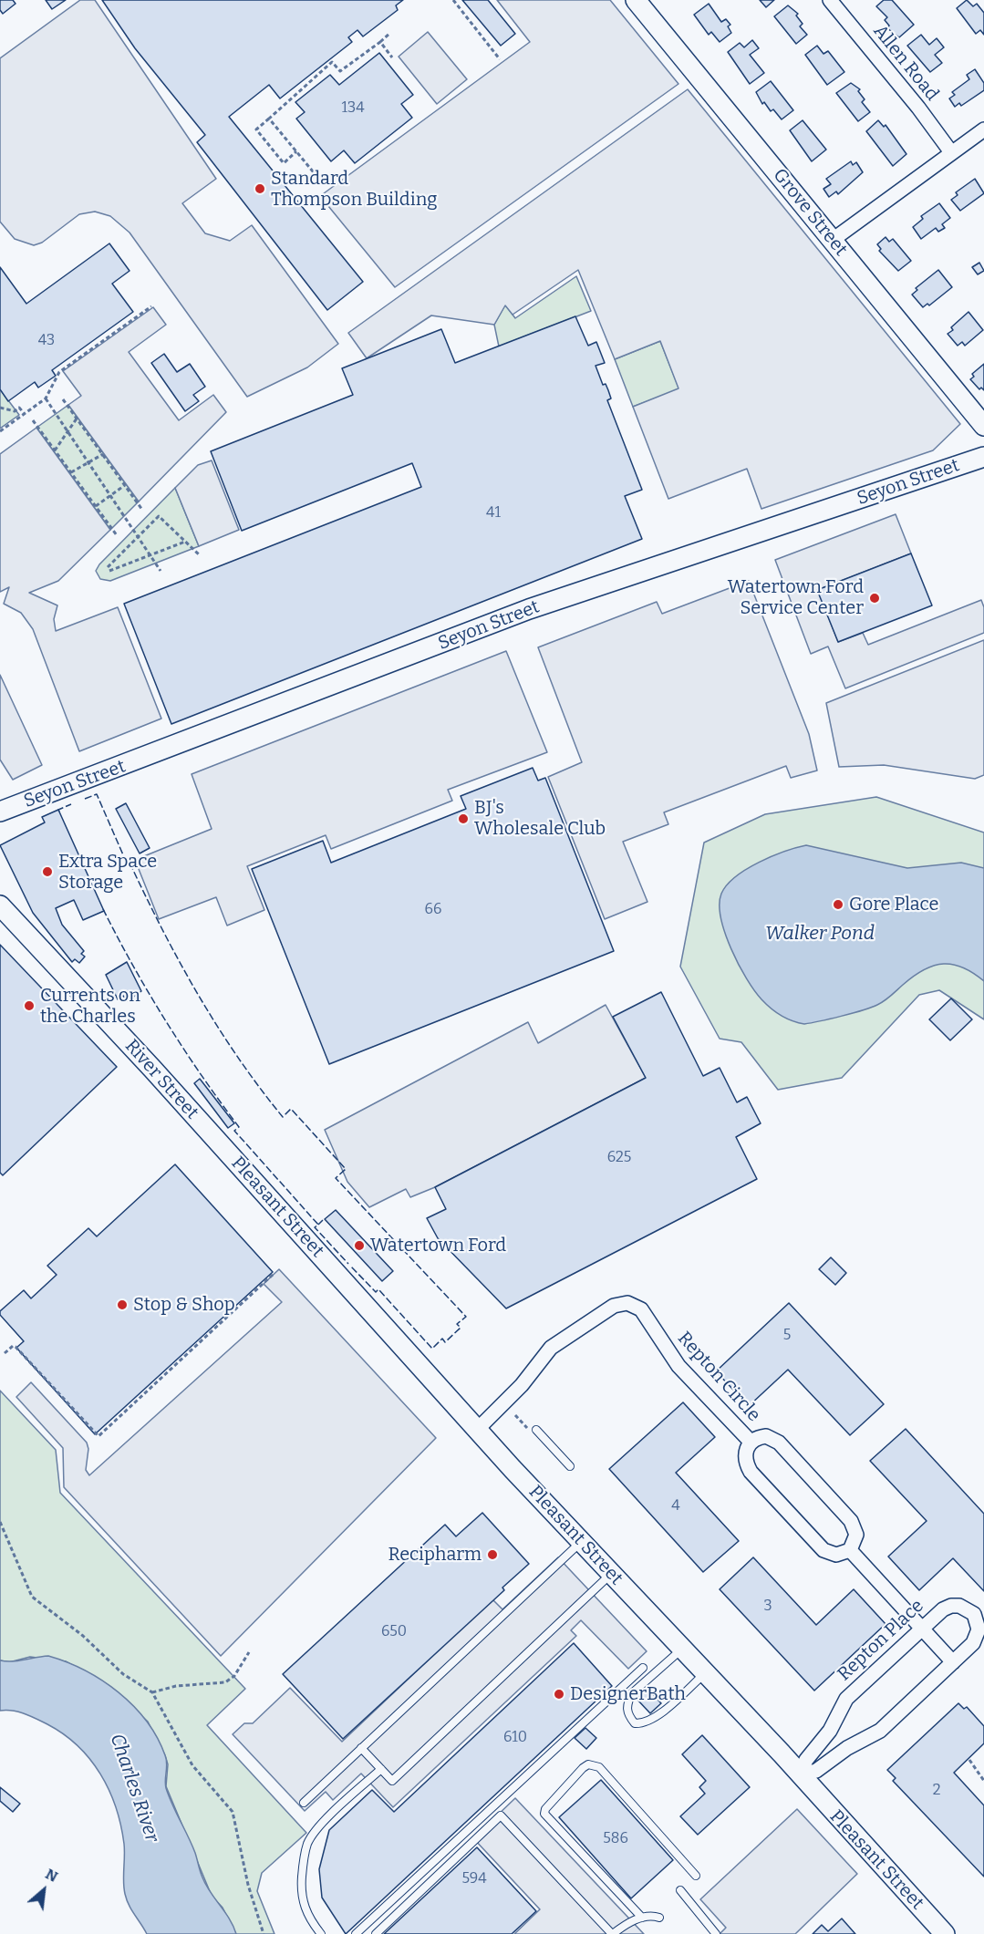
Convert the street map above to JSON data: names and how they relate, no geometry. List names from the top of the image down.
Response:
{
  "streets": {
    "street": [
      "Allen Road",
      "Grove Street",
      "Seyon Street",
      "River Street",
      "Pleasant Street",
      "Repton Circle",
      "Repton Place"
    ]
  },
  "crossings": [
    ["River Street", "Pleasant Street"],
    ["Pleasant Street", "Repton Circle"],
    ["Pleasant Street", "Repton Place"]
  ],
  "water": ["Walker Pond", "Charles River"],
  "places": [
    "Standard Thompson Building",
    "Watertown Ford Service Center",
    "BJ's Wholesale Club",
    "Extra Space Storage",
    "Gore Place",
    "Currents on the Charles",
    "Watertown Ford",
    "Stop & Shop",
    "Recipharm",
    "DesignerBath"
  ],
  "house_numbers": [
    "134",
    "43",
    "41",
    "66",
    "625",
    "5",
    "4",
    "3",
    "650",
    "610",
    "2",
    "586",
    "594"
  ],
  "north": "top right"
}
